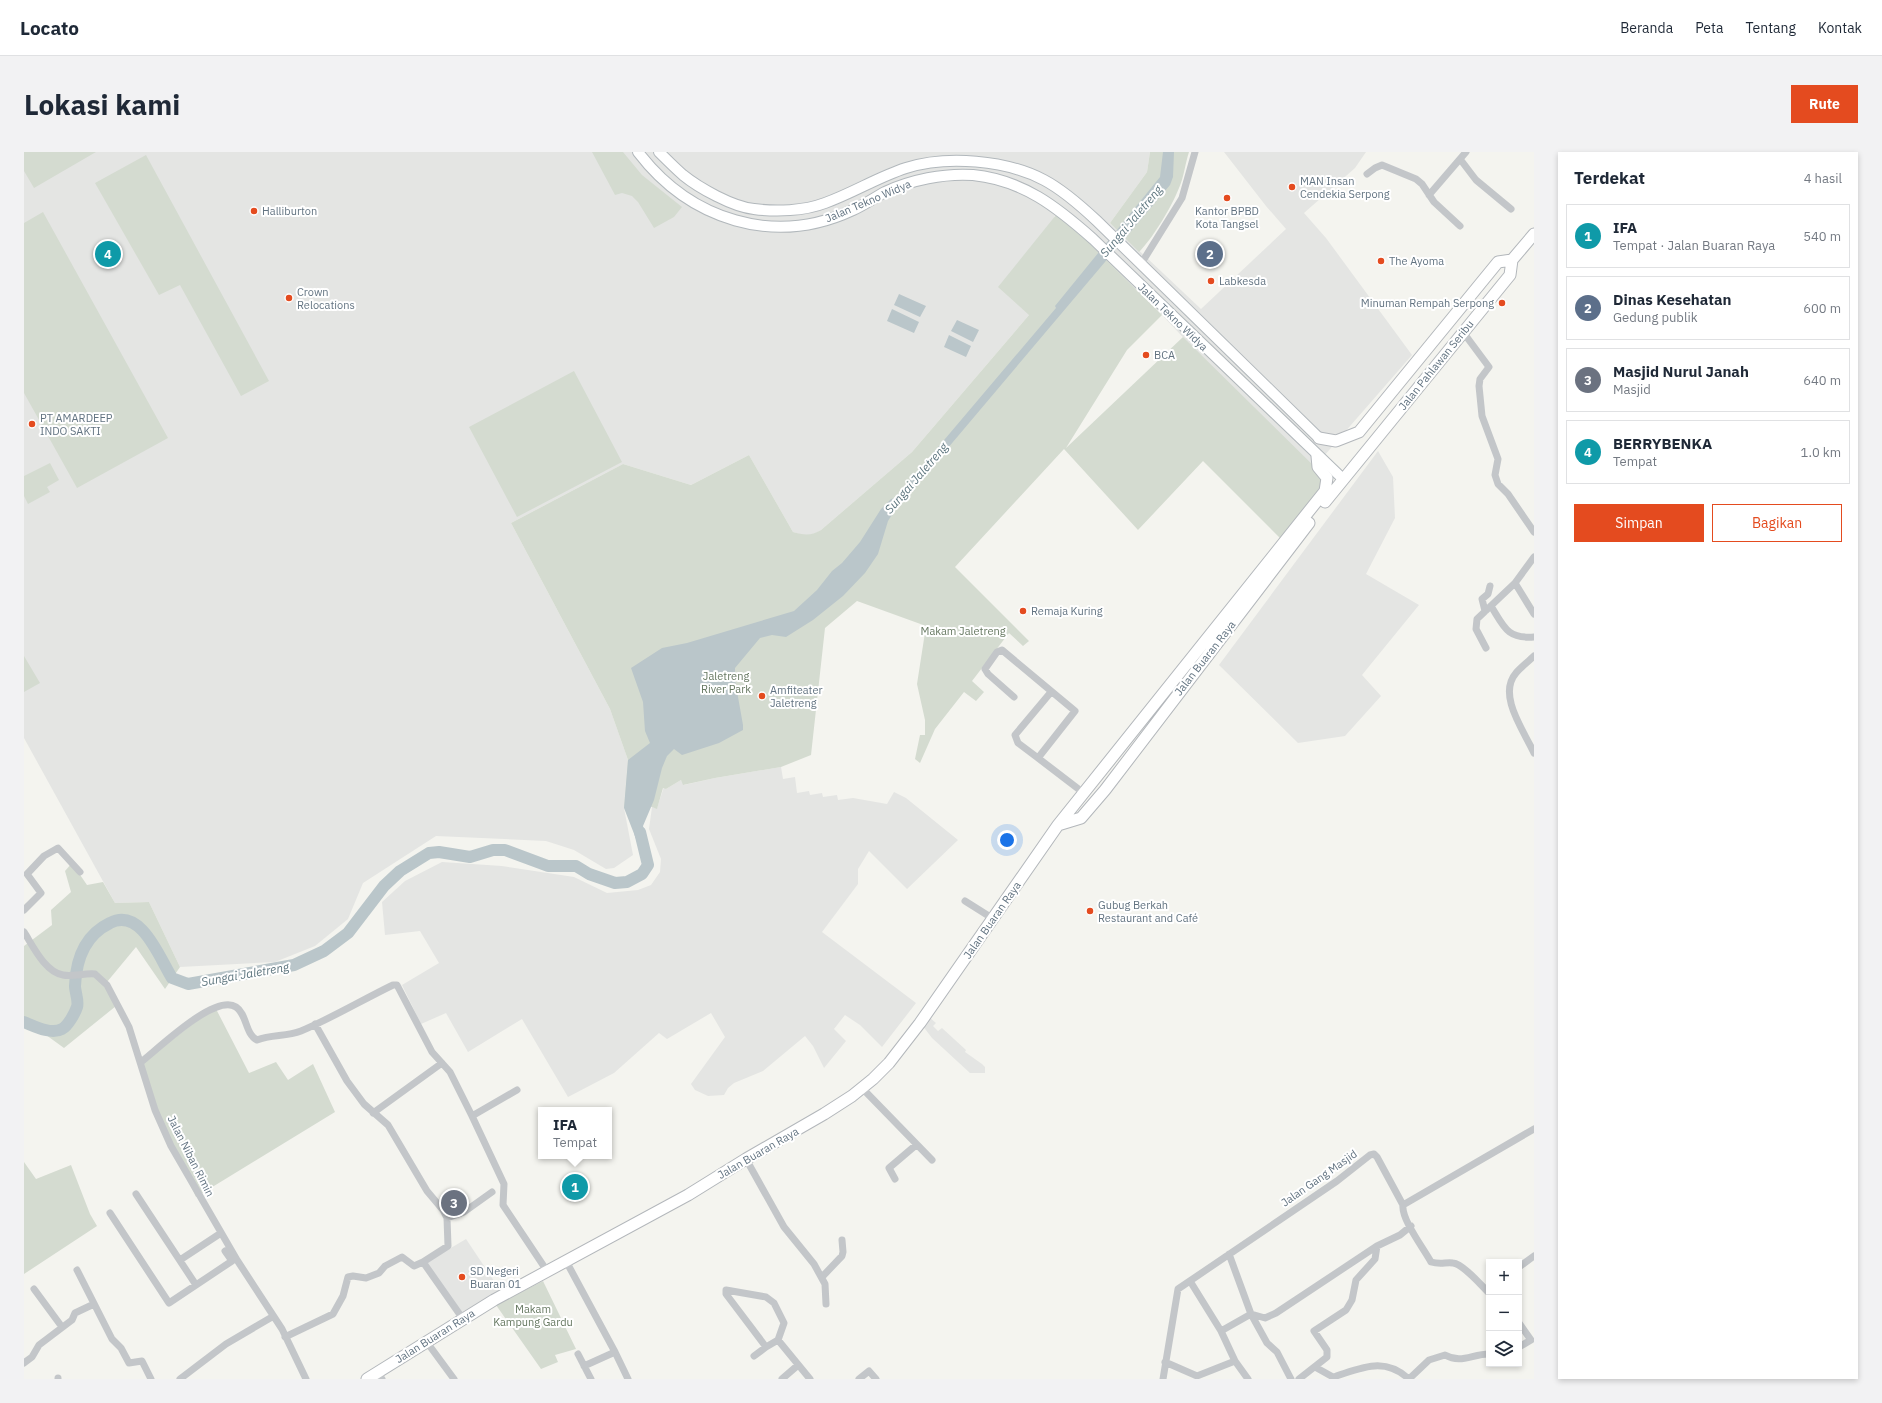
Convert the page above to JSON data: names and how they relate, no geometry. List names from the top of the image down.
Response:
{
  "streets": {
    "main road": ["Jalan Tekno Widya", "Jalan Pahlawan Seribu", "Jalan Buaran Raya"],
    "street": ["Jalan Niban Rimin", "Jalan Gang Masjid"]
  },
  "crossings": [
    ["Jalan Tekno Widya", "Jalan Pahlawan Seribu"],
    ["Jalan Tekno Widya", "Jalan Buaran Raya"],
    ["Jalan Pahlawan Seribu", "Jalan Buaran Raya"]
  ],
  "water": ["Sungai Jaletreng"],
  "parks": ["Makam Jaletreng", "Jaletreng River Park", "Makam Kampung Gardu"],
  "places": [
    "MAN Insan Cendekia Serpong",
    "Kantor BPBD Kota Tangsel",
    "Halliburton",
    "The Ayoma",
    "Labkesda",
    "Crown Relocations",
    "Minuman Rempah Serpong",
    "BCA",
    "PT AMARDEEP INDO SAKTI",
    "Remaja Kuring",
    "Amfiteater Jaletreng",
    "Gubug Berkah Restaurant and Café",
    "SD Negeri Buaran 01"
  ],
  "page": {
    "header": "Locato",
    "nav": [
      "Beranda",
      "Peta",
      "Tentang",
      "Kontak"
    ],
    "buttons": [
      "Rute",
      ["Simpan", "Bagikan"]
    ],
    "title": "Lokasi kami",
    "heading": ["Terdekat", "4 hasil"],
    "list": [
      {
        "mark": "1",
        "name": "IFA",
        "note": "Tempat · Jalan Buaran Raya",
        "value": "540 m"
      },
      {
        "mark": "2",
        "name": "Dinas Kesehatan",
        "note": "Gedung publik",
        "value": "600 m"
      },
      {
        "mark": "3",
        "name": "Masjid Nurul Janah",
        "note": "Masjid",
        "value": "640 m"
      },
      {
        "mark": "4",
        "name": "BERRYBENKA",
        "note": "Tempat",
        "value": "1.0 km"
      }
    ],
    "pins": [
      "2",
      "4",
      "1",
      "3"
    ],
    "popup": ["IFA", "Tempat"],
    "map_buttons": ["+", "−"]
  }
}
